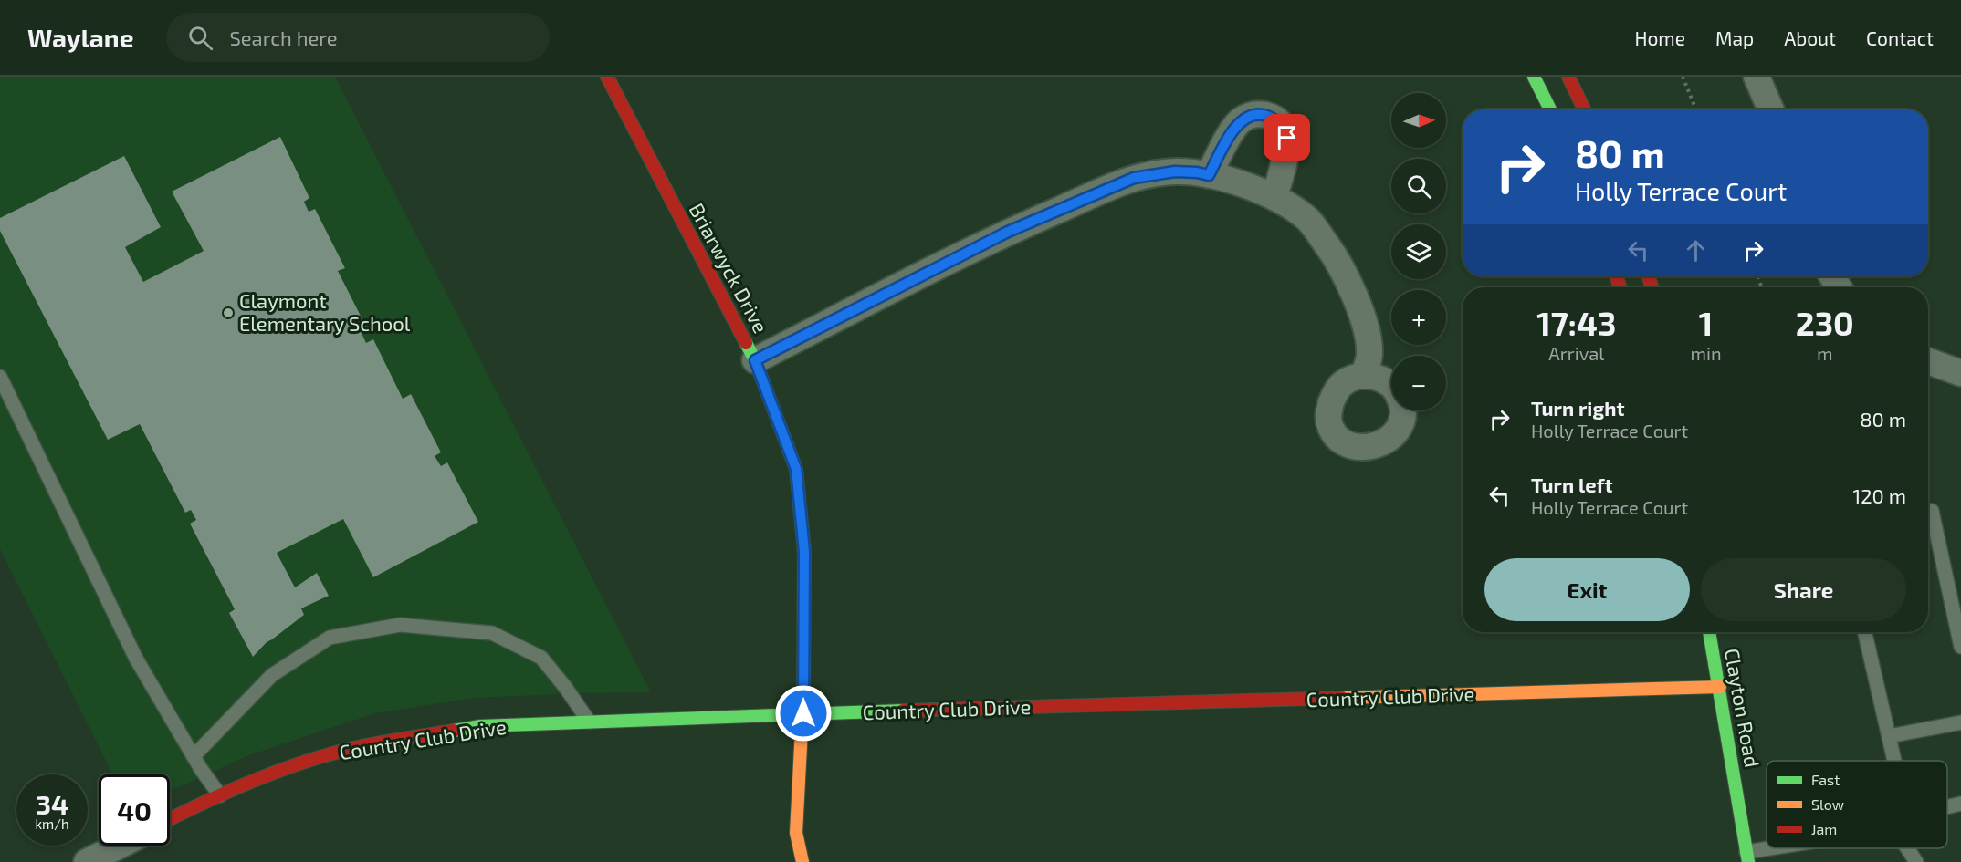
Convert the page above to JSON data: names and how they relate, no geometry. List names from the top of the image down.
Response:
{
  "streets": {
    "street": ["Briarwyck Drive", "Country Club Drive", "Clayton Road"]
  },
  "crossings": [
    ["Briarwyck Drive", "Country Club Drive"],
    ["Country Club Drive", "Clayton Road"]
  ],
  "places": ["Claymont Elementary School"],
  "legend": ["Fast", "Slow", "Jam"],
  "north": "right",
  "page": {
    "header": "Waylane",
    "search": "Search here",
    "nav": [
      "Home",
      "Map",
      "About",
      "Contact"
    ],
    "map_buttons": ["+", "−"],
    "turn": ["80 m", "Holly Terrace Court"],
    "eta": [
      "17:43",
      "Arrival",
      "1",
      "min",
      "230",
      "m"
    ],
    "list": [
      {
        "name": "Turn right",
        "note": "Holly Terrace Court",
        "value": "80 m"
      },
      {
        "name": "Turn left",
        "note": "Holly Terrace Court",
        "value": "120 m"
      }
    ],
    "buttons": ["Exit", "Share"],
    "speed": "34 km/h",
    "limit": "40"
  }
}
